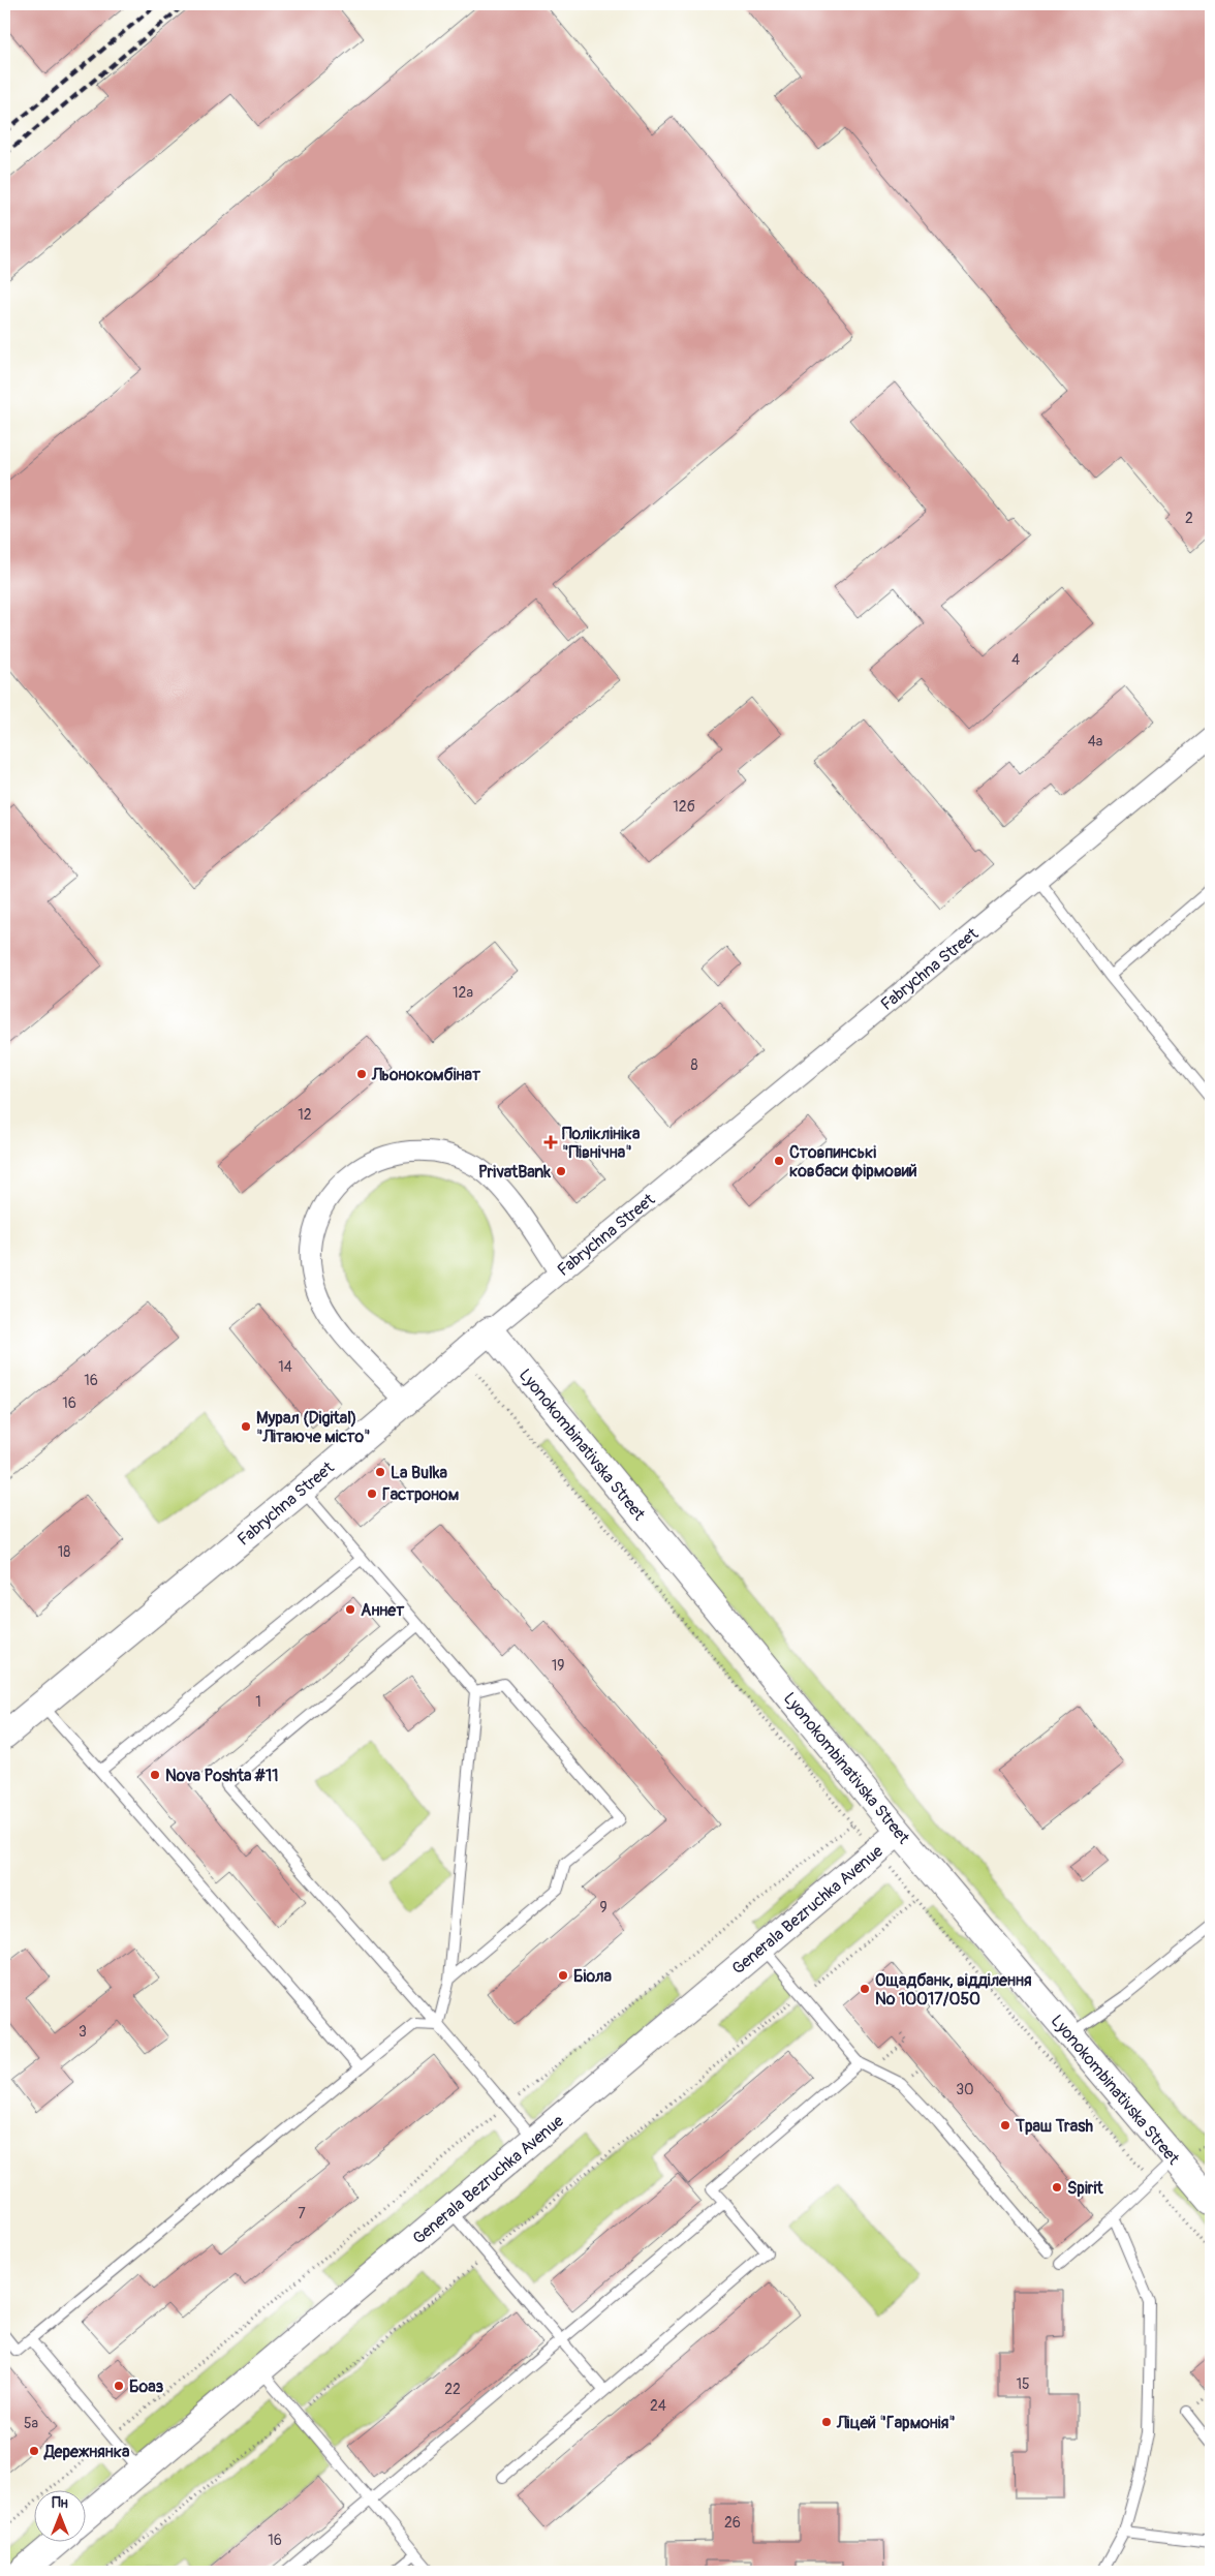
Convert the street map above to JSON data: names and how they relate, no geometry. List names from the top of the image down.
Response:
{
  "streets": {
    "main road": ["Fabrychna Street", "Lyonokombinativska Street", "Generala Bezruchka Avenue"]
  },
  "crossings": [
    ["Fabrychna Street", "Lyonokombinativska Street"],
    ["Lyonokombinativska Street", "Generala Bezruchka Avenue"]
  ],
  "places": {
    "other": [
      "Льонокомбінат",
      "Стовпинські ковбаси фірмовий",
      "PrivatBank",
      "Мурал (Digital) \"Літаюче місто\"",
      "La Bulka",
      "Гастроном",
      "Аннет",
      "Nova Poshta #11",
      "Біола",
      "Ощадбанк, відділення № 10017/050",
      "Траш Trash",
      "Spirit",
      "Боаз",
      "Ліцей \"Гармонія\"",
      "Дережнянка"
    ],
    "health": ["Поліклініка \"Північна\""]
  },
  "house_numbers": [
    "2",
    "4",
    "4а",
    "12б",
    "12а",
    "8",
    "12",
    "14",
    "16",
    "16",
    "18",
    "19",
    "1",
    "9",
    "3",
    "30",
    "7",
    "15",
    "22",
    "24",
    "5а",
    "26",
    "16"
  ],
  "north": "top"
}
